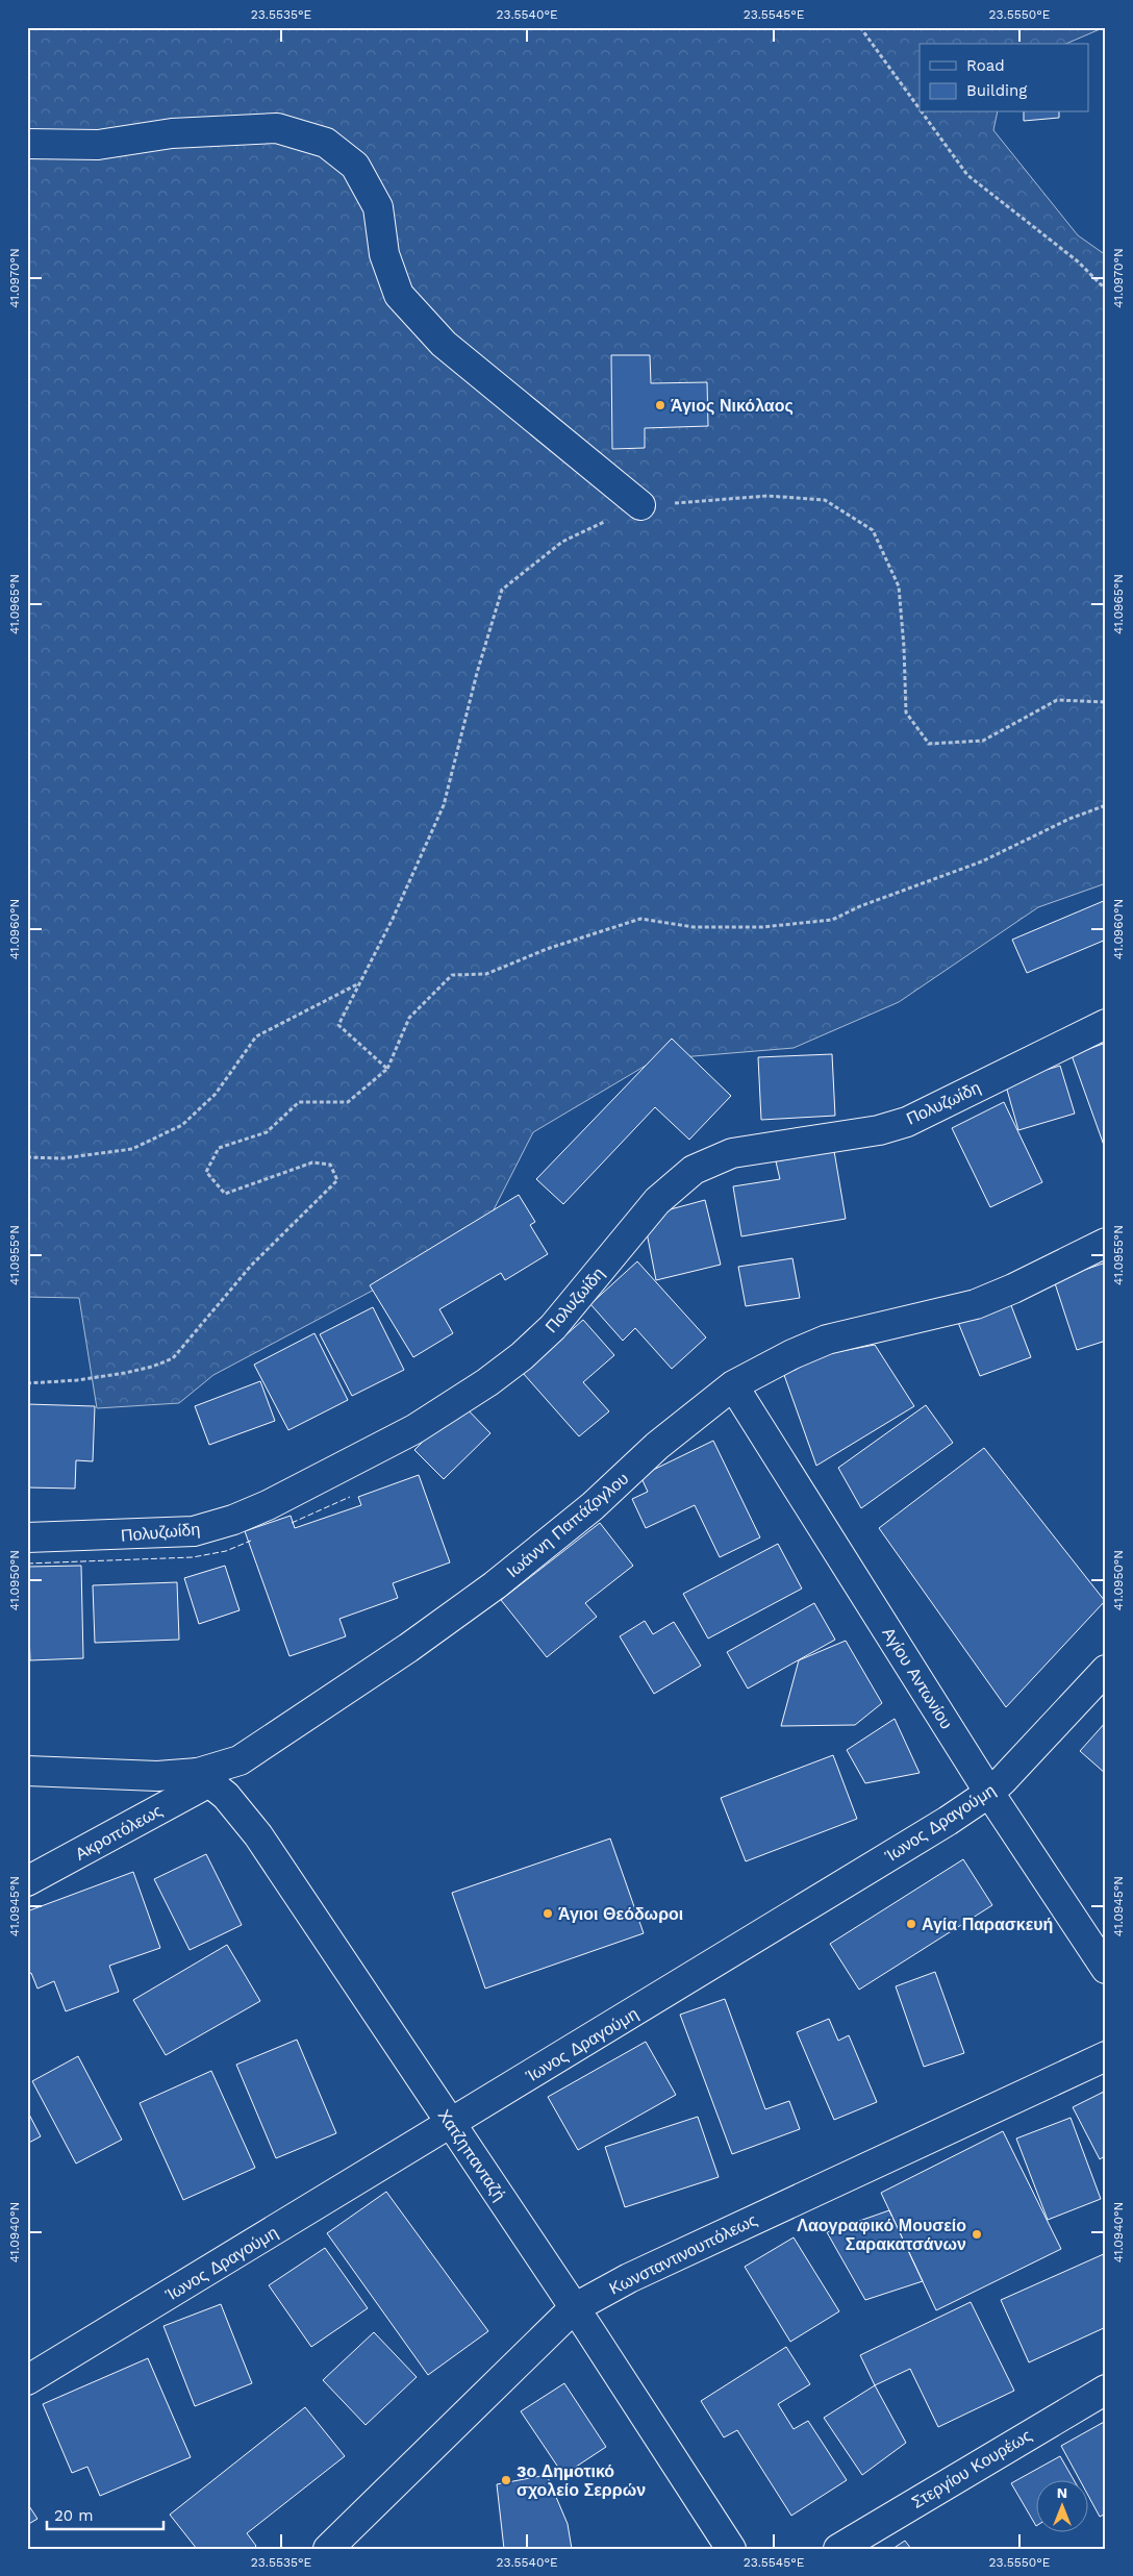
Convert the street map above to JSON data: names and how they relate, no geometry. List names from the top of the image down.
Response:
{
  "streets": {
    "street": [
      "Πολυζωίδη",
      "Ιωάννη Παπάζογλου",
      "Αγίου Αντωνίου",
      "Ίωνος Δραγούμη",
      "Ακροπόλεως",
      "Χατζηπανταζή",
      "Κωνσταντινουπόλεως",
      "Στεργίου Κουρέως"
    ]
  },
  "crossings": [
    ["Ιωάννη Παπάζογλου", "Αγίου Αντωνίου"],
    ["Ιωάννη Παπάζογλου", "Ακροπόλεως"],
    ["Ιωάννη Παπάζογλου", "Χατζηπανταζή"],
    ["Αγίου Αντωνίου", "Ίωνος Δραγούμη"],
    ["Ίωνος Δραγούμη", "Χατζηπανταζή"],
    ["Ακροπόλεως", "Χατζηπανταζή"],
    ["Χατζηπανταζή", "Κωνσταντινουπόλεως"]
  ],
  "places": [
    "Άγιος Νικόλαος",
    "Άγιοι Θεόδωροι",
    "Αγία Παρασκευή",
    "Λαογραφικό Μουσείο Σαρακατσάνων",
    "3ο Δημοτικό σχολείο Σερρών"
  ],
  "legend": ["Road", "Building"],
  "scale_bar": "20 m",
  "north": "top",
  "coordinates": [
    "23.5535°E",
    "23.5540°E",
    "23.5545°E",
    "23.5550°E",
    "41.0970°N",
    "41.0965°N",
    "41.0960°N",
    "41.0955°N",
    "41.0950°N",
    "41.0945°N",
    "41.0940°N"
  ]
}
